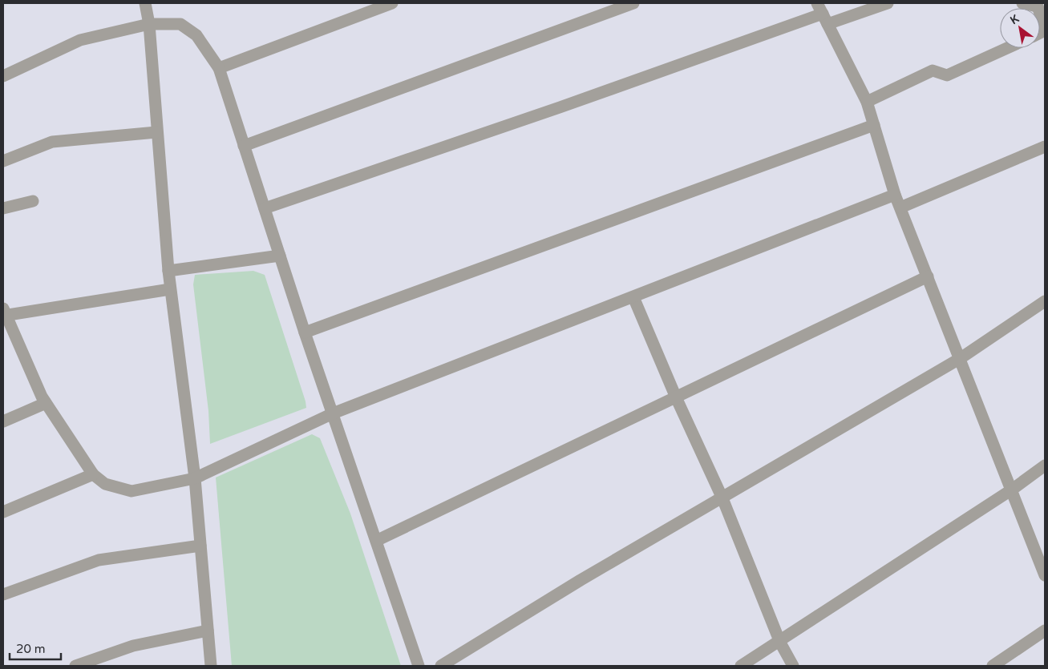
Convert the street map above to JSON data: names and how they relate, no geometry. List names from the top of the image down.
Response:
{
  "scale_bar": "20 m",
  "north": "top left"
}
